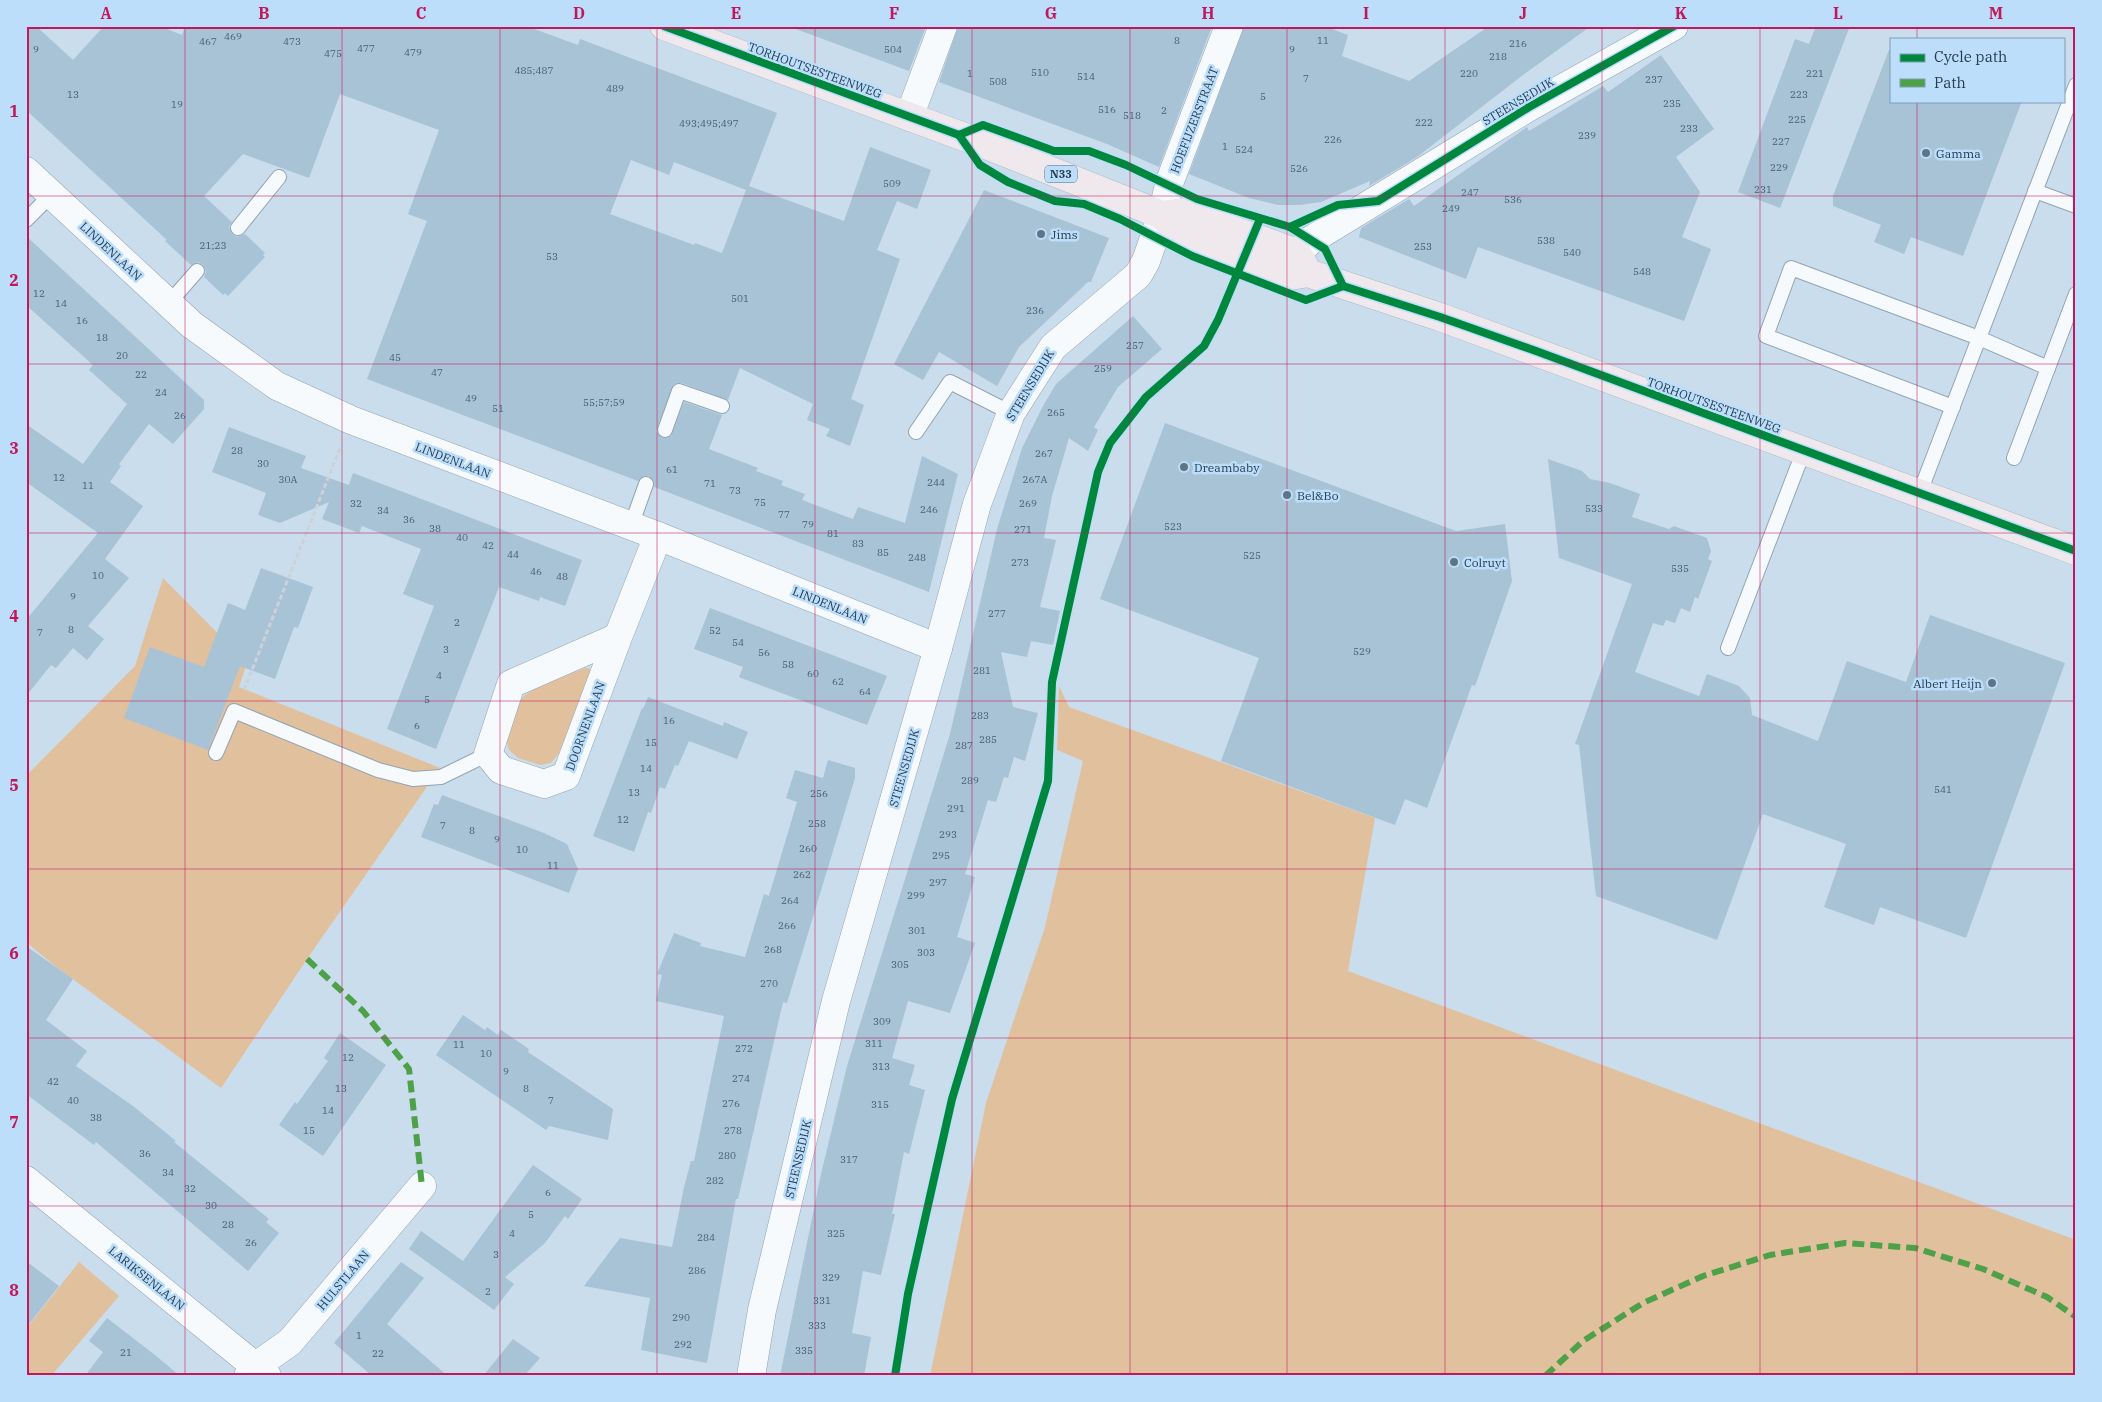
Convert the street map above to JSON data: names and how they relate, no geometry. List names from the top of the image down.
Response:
{
  "streets": {
    "main road": ["TORHOUTSESTEENWEG", "N33"],
    "street": [
      "STEENSEDIJK",
      "HOEFIJZERSTRAAT",
      "LINDENLAAN",
      "DOORNENLAAN",
      "LARIKSENLAAN",
      "HULSTLAAN"
    ]
  },
  "crossings": [
    ["TORHOUTSESTEENWEG", "STEENSEDIJK"],
    ["TORHOUTSESTEENWEG", "HOEFIJZERSTRAAT"],
    ["STEENSEDIJK", "HOEFIJZERSTRAAT"],
    ["STEENSEDIJK", "LINDENLAAN"],
    ["LINDENLAAN", "DOORNENLAAN"],
    ["LARIKSENLAAN", "HULSTLAAN"]
  ],
  "places": [
    "Gamma",
    "Jims",
    "Dreambaby",
    "Bel&Bo",
    "Colruyt",
    "Albert Heijn"
  ],
  "house_numbers": [
    "469",
    "8",
    "11",
    "467",
    "473",
    "216",
    "477",
    "9",
    "504",
    "9",
    "479",
    "475",
    "218",
    "485;487",
    "510",
    "1",
    "220",
    "221",
    "514",
    "7",
    "237",
    "508",
    "489",
    "13",
    "223",
    "5",
    "235",
    "19",
    "516",
    "2",
    "518",
    "225",
    "222",
    "493;495;497",
    "233",
    "239",
    "226",
    "227",
    "1",
    "524",
    "229",
    "526",
    "509",
    "231",
    "247",
    "536",
    "249",
    "538",
    "21;23",
    "253",
    "540",
    "53",
    "548",
    "12",
    "501",
    "14",
    "236",
    "16",
    "18",
    "257",
    "20",
    "45",
    "259",
    "47",
    "22",
    "24",
    "49",
    "55;57;59",
    "51",
    "265",
    "26",
    "28",
    "267",
    "30",
    "61",
    "12",
    "30A",
    "267A",
    "244",
    "71",
    "11",
    "73",
    "75",
    "32",
    "269",
    "533",
    "246",
    "34",
    "77",
    "36",
    "79",
    "523",
    "38",
    "271",
    "81",
    "40",
    "83",
    "42",
    "85",
    "44",
    "525",
    "248",
    "273",
    "535",
    "46",
    "10",
    "48",
    "9",
    "277",
    "2",
    "8",
    "52",
    "7",
    "54",
    "3",
    "529",
    "56",
    "58",
    "281",
    "60",
    "4",
    "62",
    "64",
    "5",
    "283",
    "16",
    "6",
    "285",
    "15",
    "287",
    "14",
    "289",
    "541",
    "13",
    "256",
    "291",
    "12",
    "258",
    "7",
    "8",
    "293",
    "9",
    "260",
    "10",
    "295",
    "11",
    "262",
    "297",
    "299",
    "264",
    "266",
    "301",
    "268",
    "303",
    "305",
    "270",
    "309",
    "311",
    "11",
    "272",
    "10",
    "12",
    "313",
    "9",
    "274",
    "42",
    "13",
    "8",
    "40",
    "7",
    "276",
    "315",
    "14",
    "38",
    "15",
    "278",
    "36",
    "280",
    "317",
    "34",
    "282",
    "32",
    "6",
    "30",
    "5",
    "28",
    "4",
    "325",
    "284",
    "26",
    "3",
    "286",
    "329",
    "2",
    "331",
    "290",
    "333",
    "1",
    "292",
    "335",
    "21",
    "22"
  ],
  "legend": ["Cycle path", "Path"],
  "grid": {
    "columns": [
      "A",
      "B",
      "C",
      "D",
      "E",
      "F",
      "G",
      "H",
      "I",
      "J",
      "K",
      "L",
      "M"
    ],
    "rows": [
      "1",
      "2",
      "3",
      "4",
      "5",
      "6",
      "7",
      "8"
    ]
  }
}
